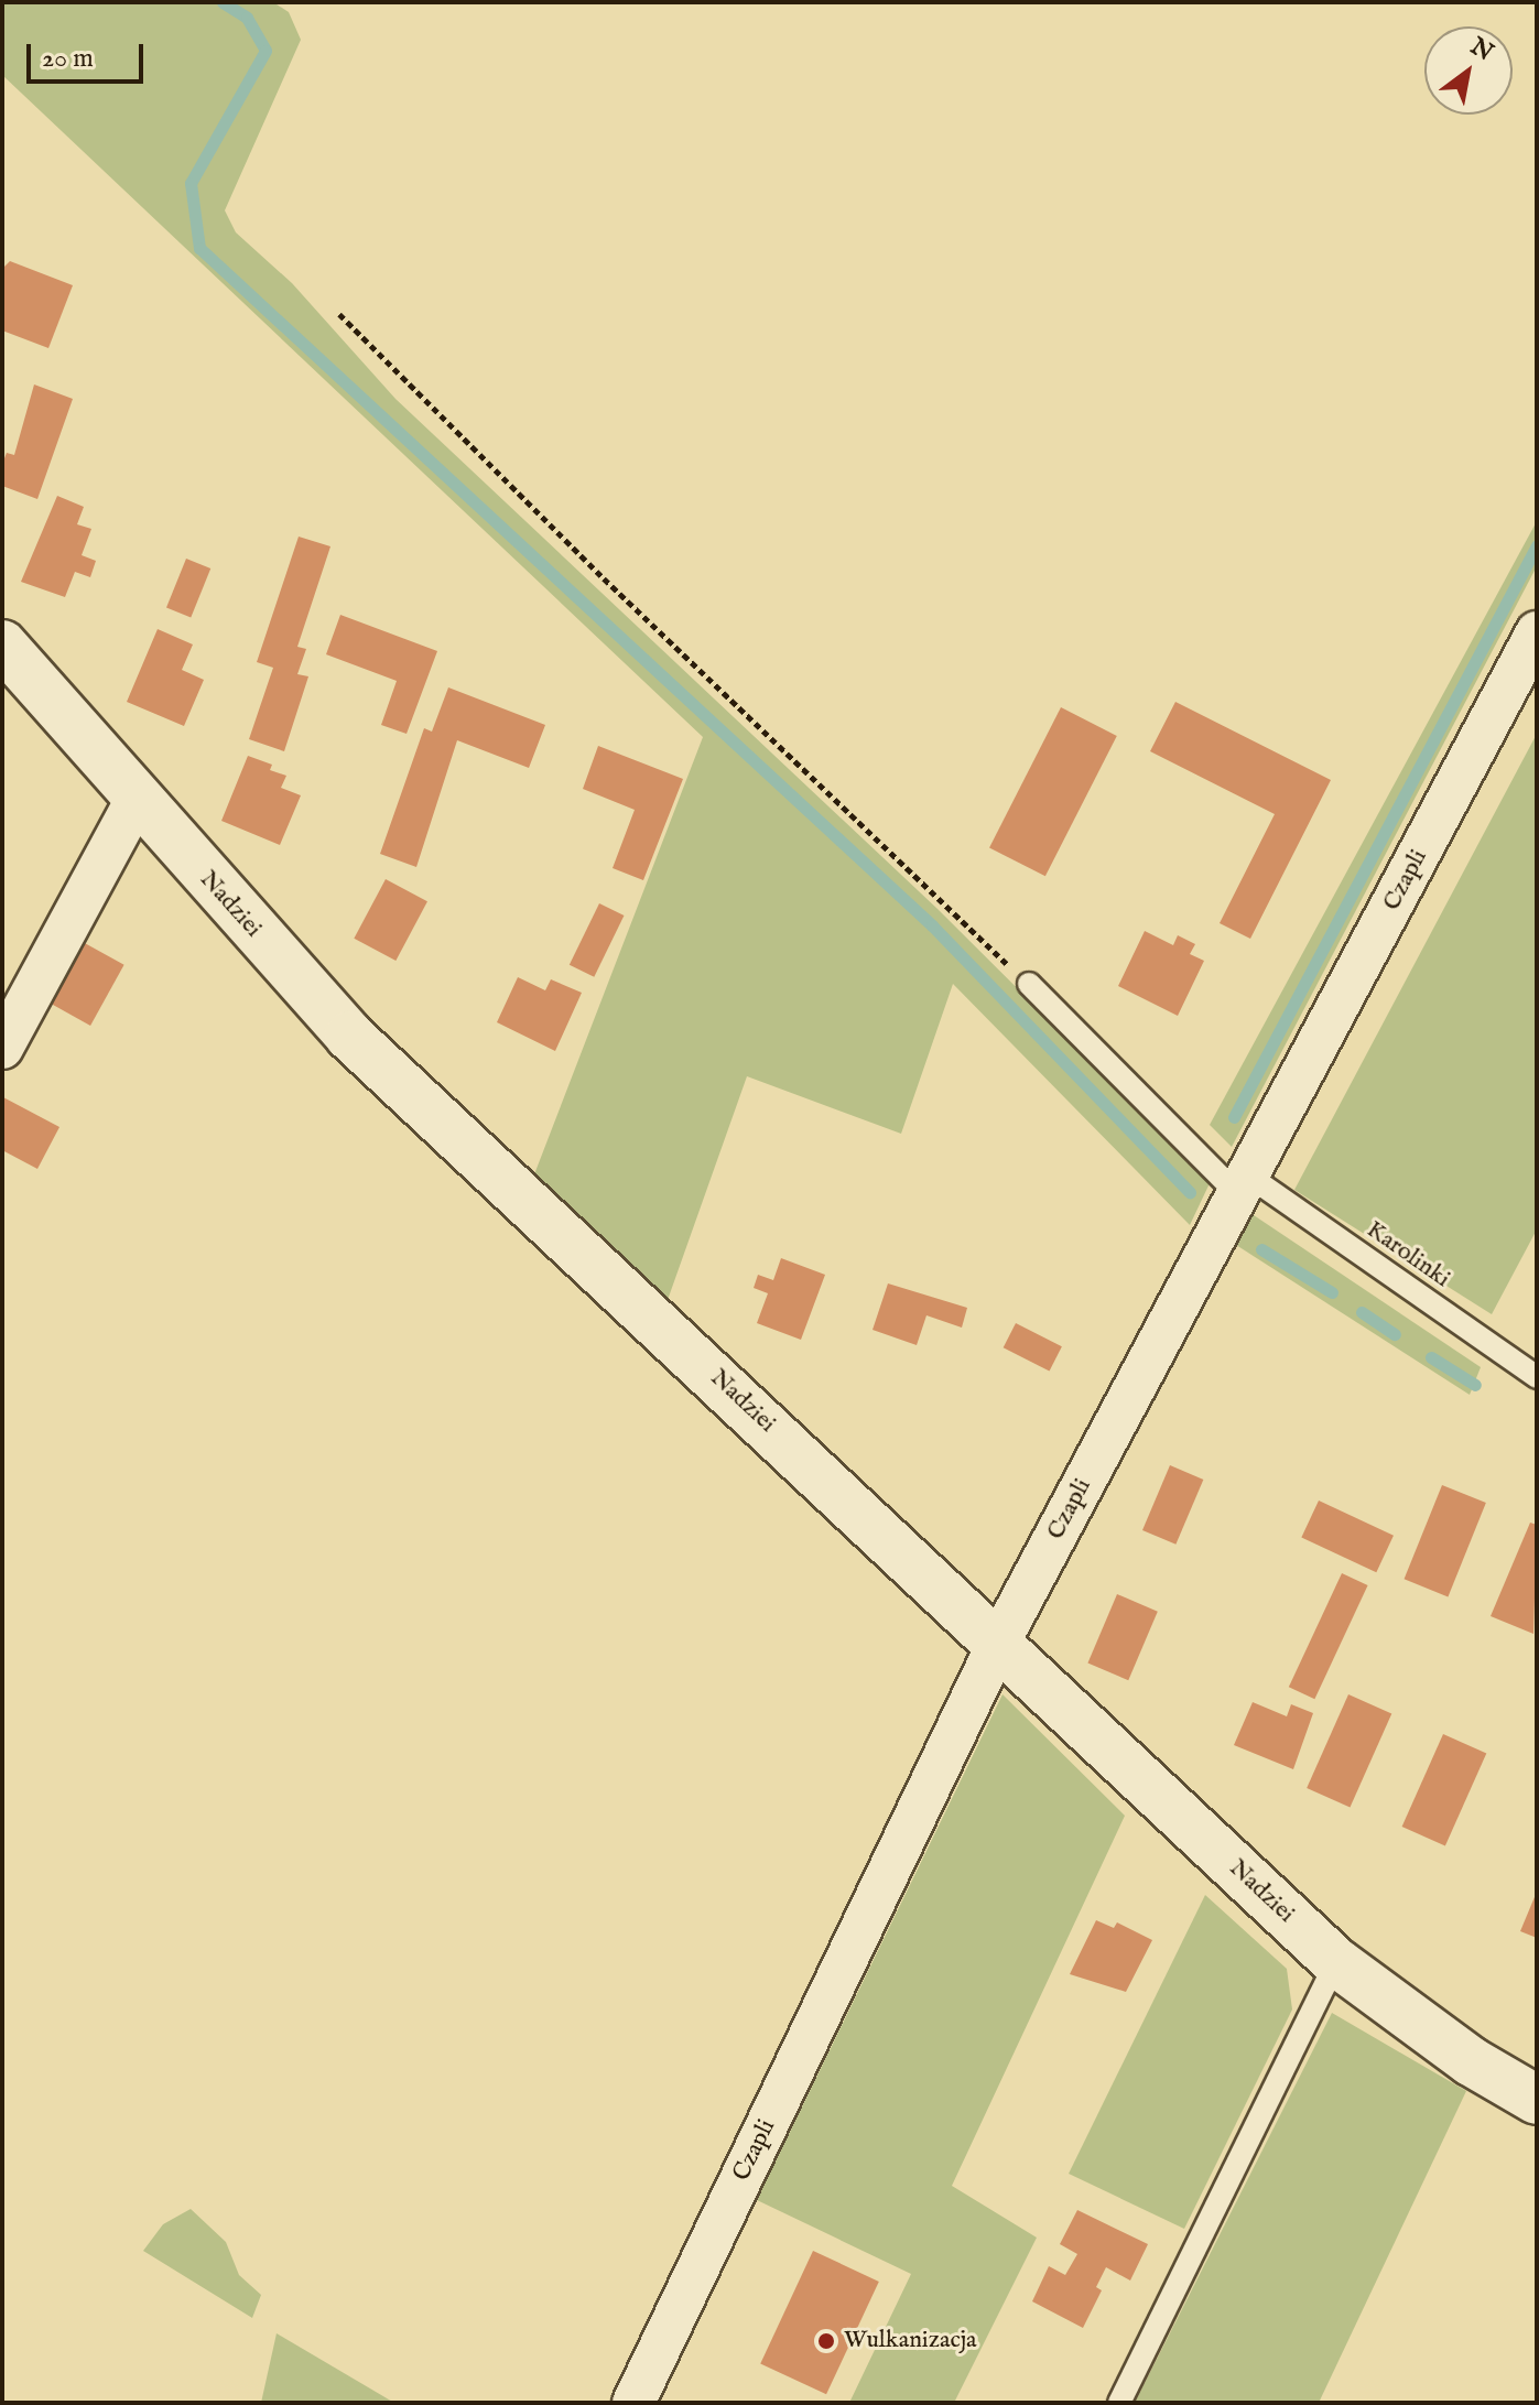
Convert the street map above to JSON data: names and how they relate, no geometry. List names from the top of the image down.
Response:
{
  "streets": {
    "street": ["Czapli", "Nadziei"],
    "lane": ["Karolinki"]
  },
  "crossings": [
    ["Czapli", "Nadziei"],
    ["Czapli", "Karolinki"]
  ],
  "places": ["Wulkanizacja"],
  "scale_bar": "20 m",
  "north": "top right"
}
